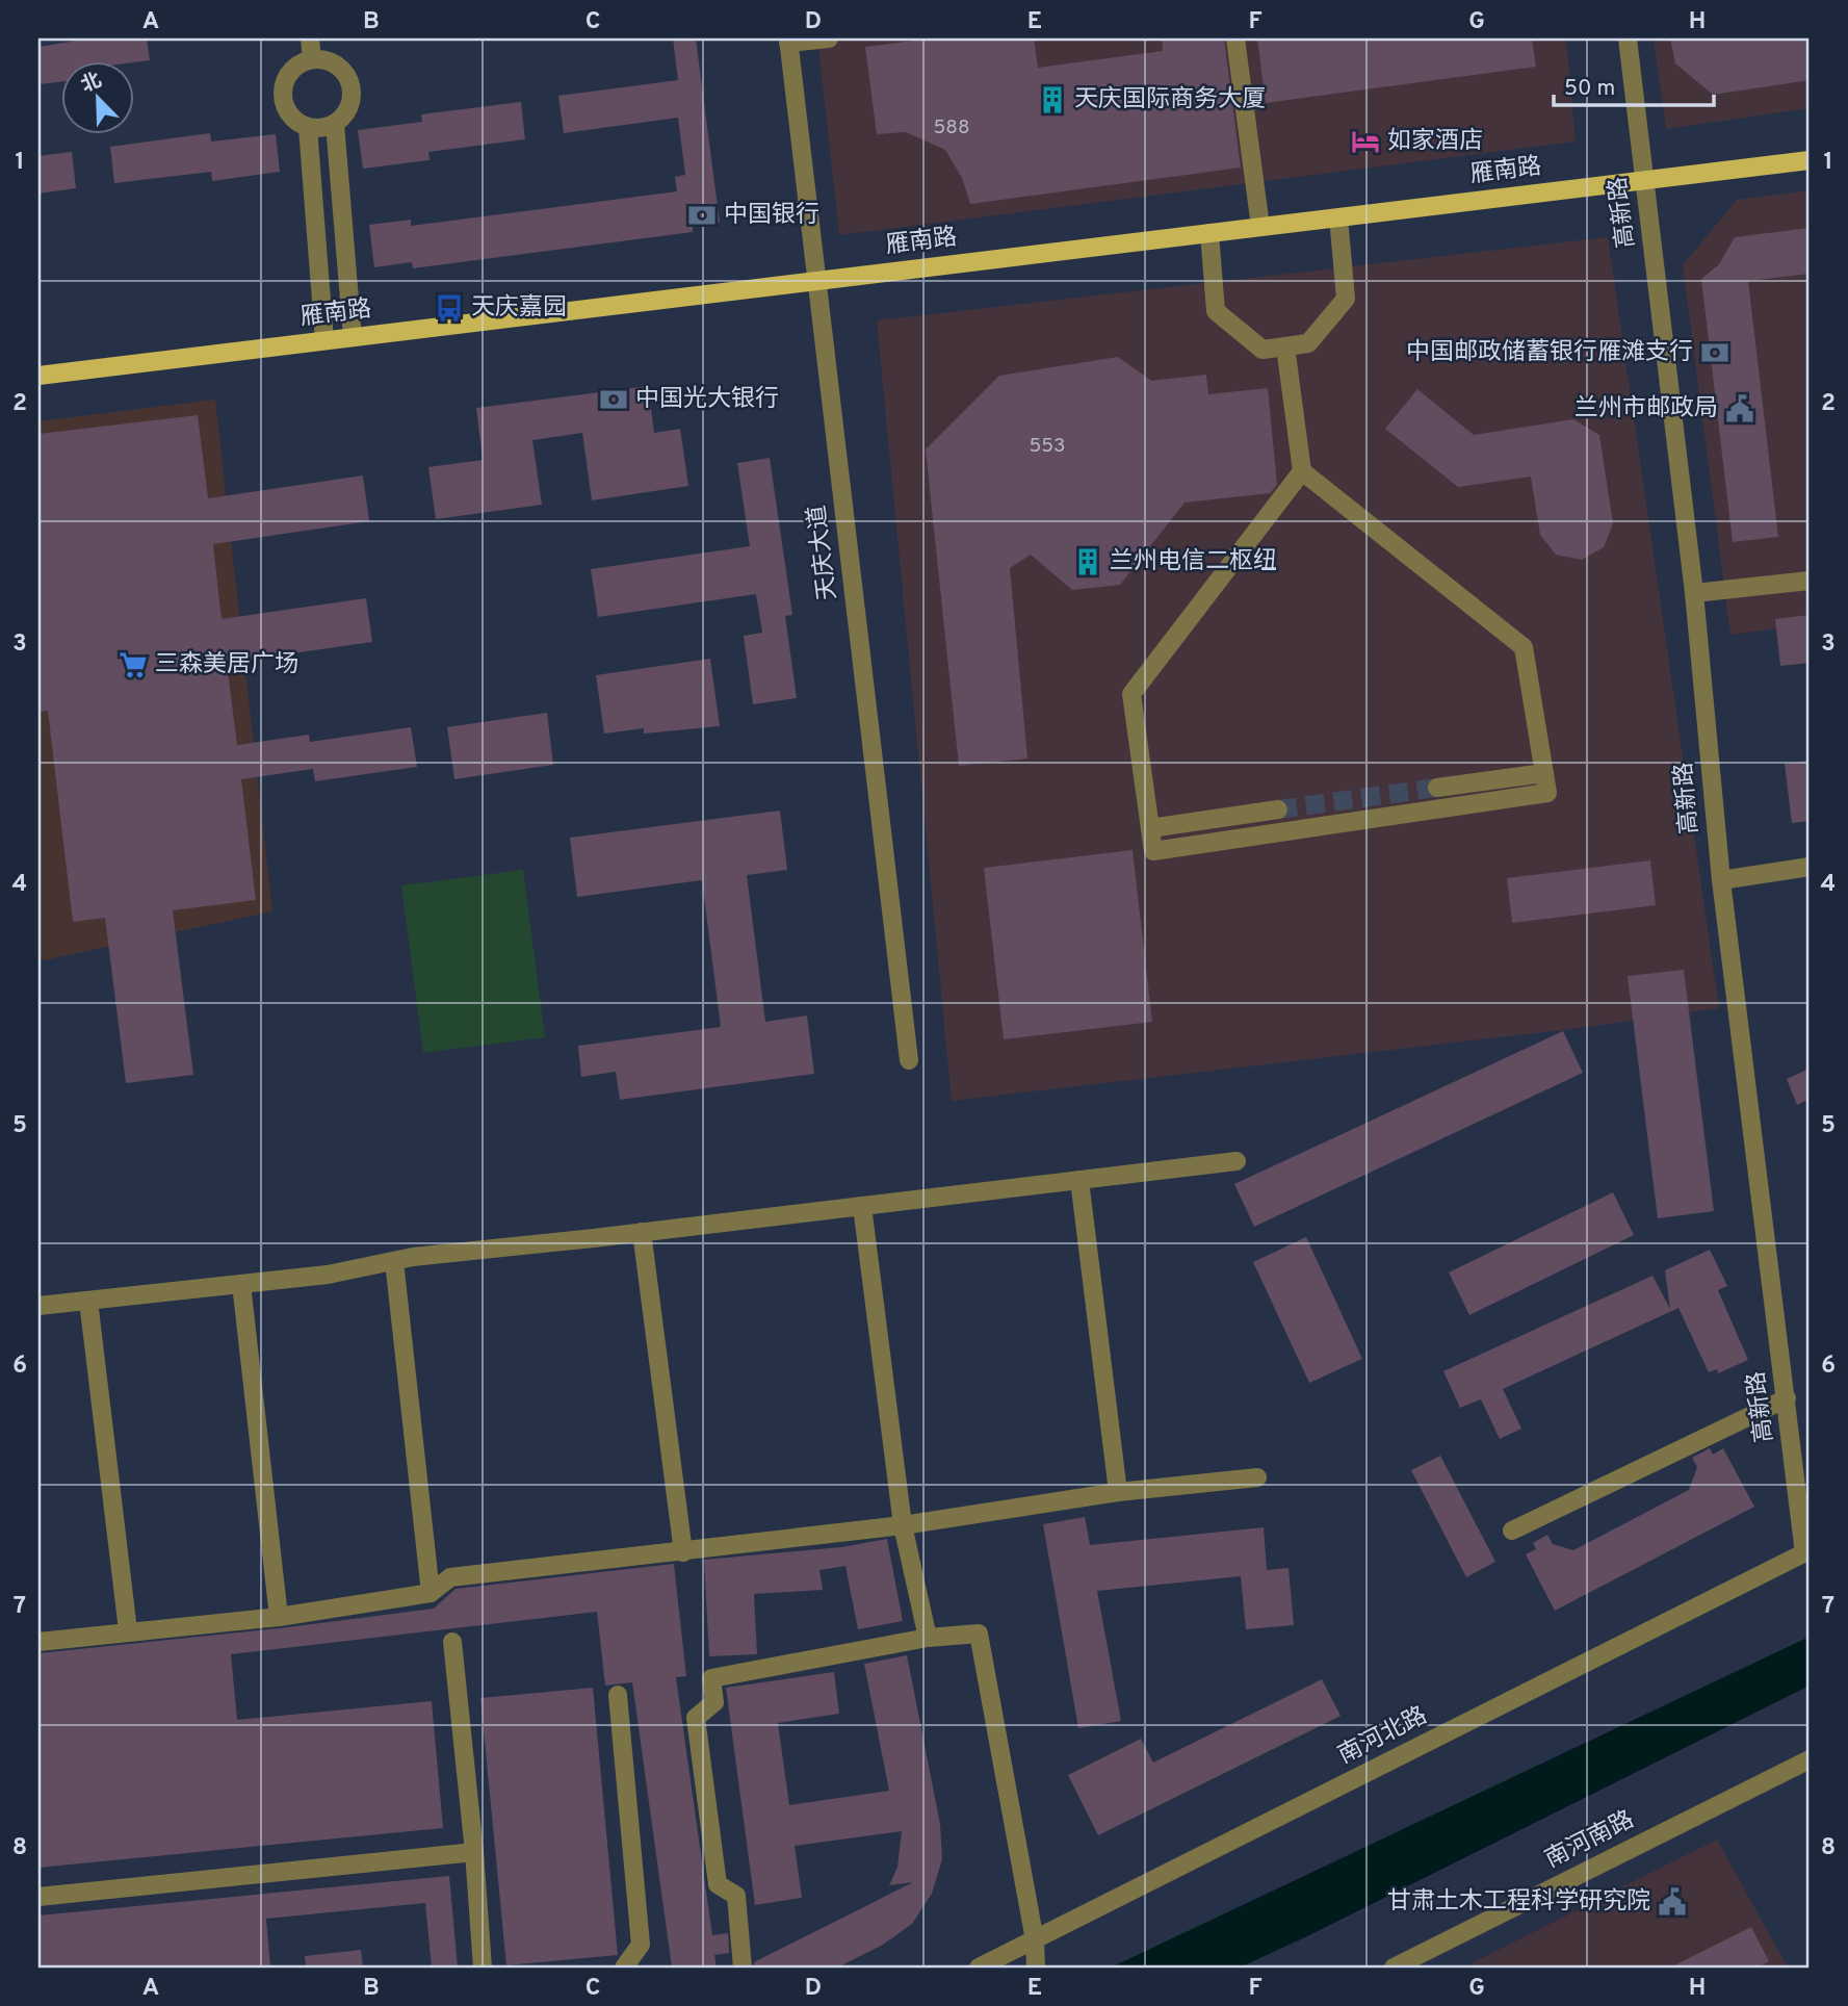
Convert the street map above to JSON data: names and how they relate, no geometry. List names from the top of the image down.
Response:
{
  "streets": {
    "main road": ["雁南路"],
    "street": [
      "高新路",
      "天庆大道",
      "南河北路",
      "南河南路"
    ]
  },
  "crossings": [
    ["雁南路", "高新路"],
    ["雁南路", "天庆大道"],
    ["高新路", "南河北路"]
  ],
  "places": {
    "building": ["天庆国际商务大厦", "兰州电信二枢纽"],
    "hotel": ["如家酒店"],
    "bank": ["中国银行", "中国邮政储蓄银行雁滩支行", "中国光大银行"],
    "bus stop": ["天庆嘉园"],
    "public building": ["兰州市邮政局", "甘肃土木工程科学研究院"],
    "supermarket": ["三森美居广场"]
  },
  "house_numbers": ["588", "553"],
  "scale_bar": "50 m",
  "north": "top left",
  "grid": {
    "columns": [
      "A",
      "B",
      "C",
      "D",
      "E",
      "F",
      "G",
      "H"
    ],
    "rows": [
      "1",
      "2",
      "3",
      "4",
      "5",
      "6",
      "7",
      "8"
    ]
  }
}
